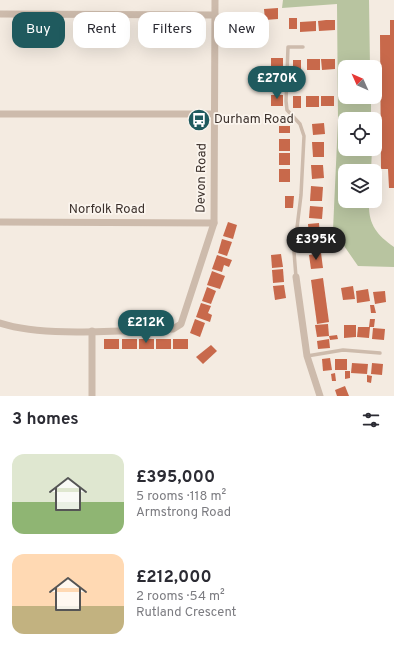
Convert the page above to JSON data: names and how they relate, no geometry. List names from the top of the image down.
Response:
{
  "streets": {
    "street": ["Devon Road", "Norfolk Road"]
  },
  "crossings": [
    ["Devon Road", "Norfolk Road"]
  ],
  "places": {
    "bus stop": ["Durham Road"]
  },
  "north": "top left",
  "page": {
    "chip": [
      "Buy",
      "Rent",
      "Filters",
      "New"
    ],
    "price": ["£270K", "£395K", "£212K"],
    "heading": "3 homes",
    "list": [
      {
        "name": "£395,000",
        "note": "5 rooms · 118 m² · Armstrong Road"
      },
      {
        "name": "£212,000",
        "note": "2 rooms · 54 m² · Rutland Crescent"
      }
    ]
  }
}
